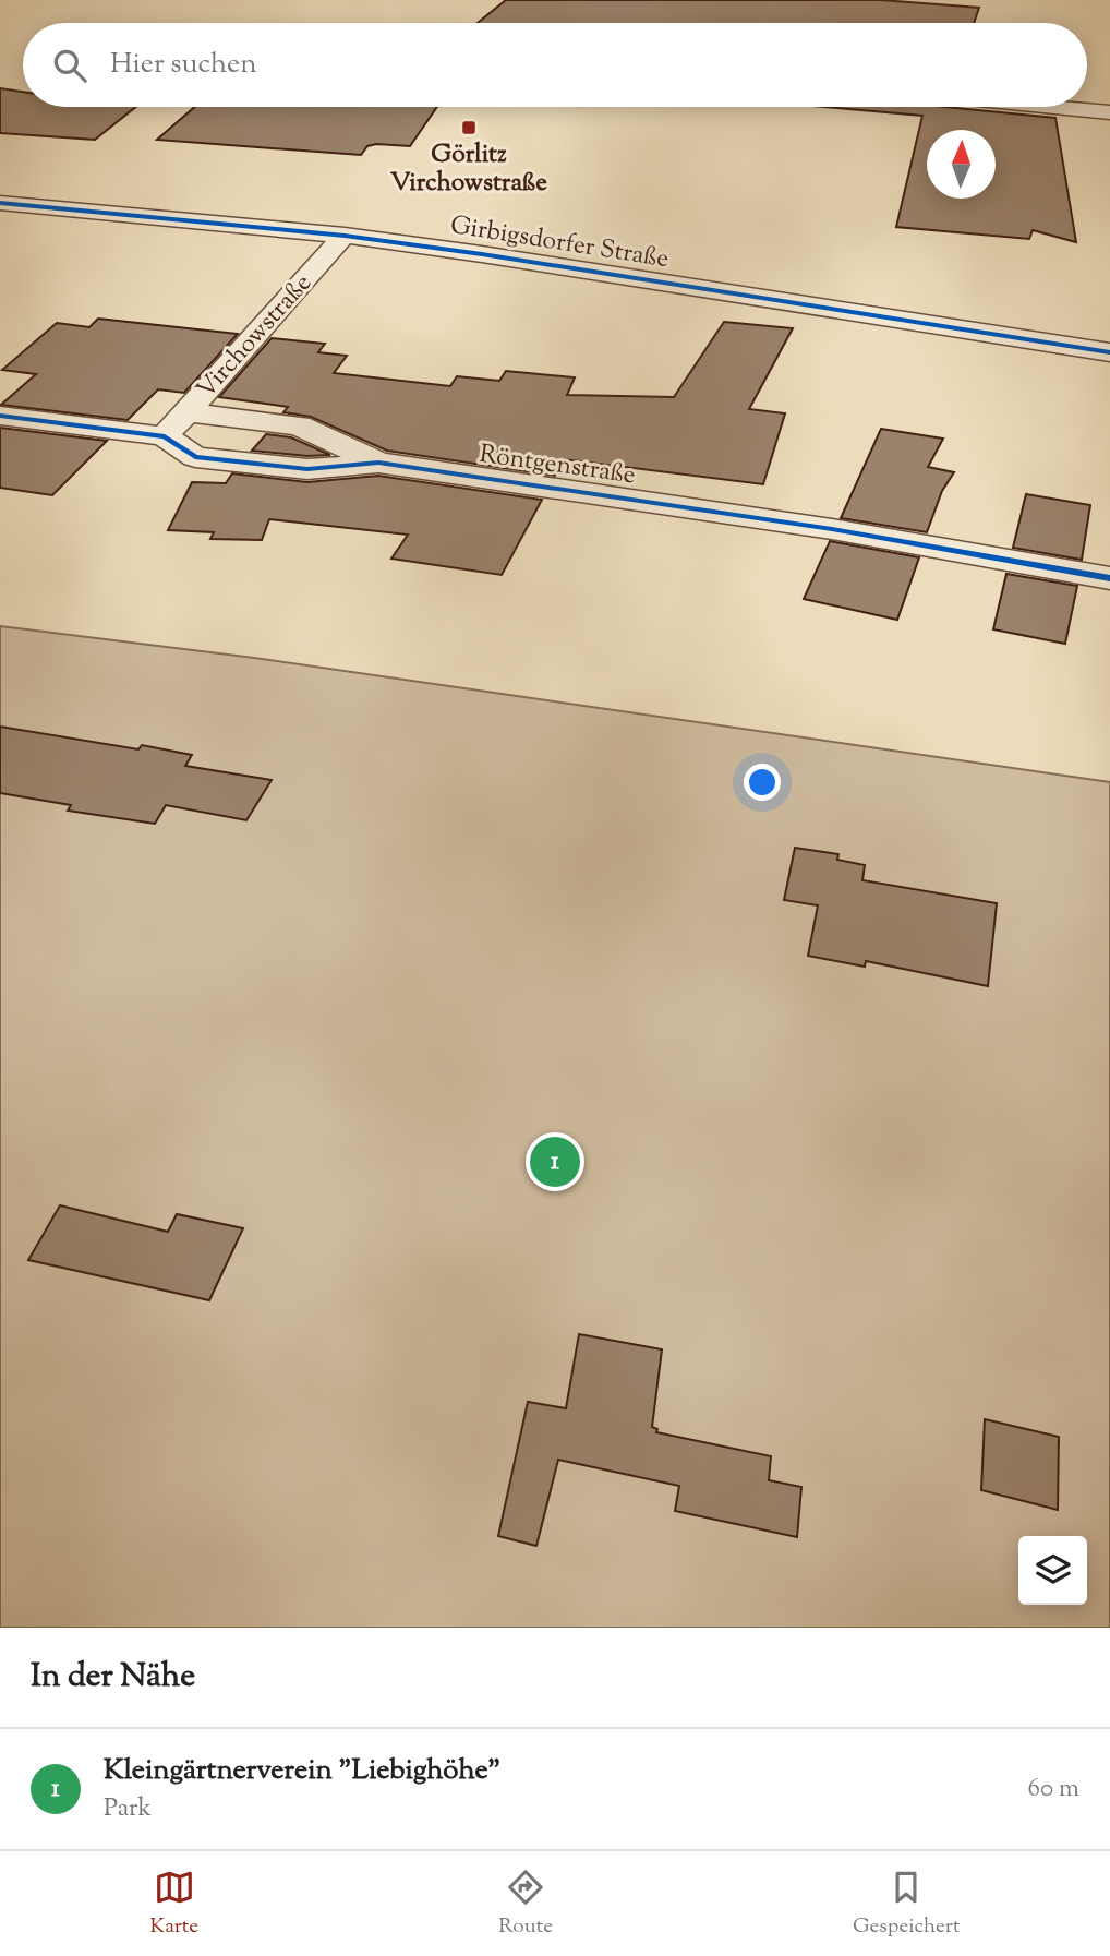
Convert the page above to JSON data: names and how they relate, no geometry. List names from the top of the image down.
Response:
{
  "streets": {
    "street": ["Girbigsdorfer Straße", "Virchowstraße", "Röntgenstraße"]
  },
  "crossings": [
    ["Girbigsdorfer Straße", "Virchowstraße"],
    ["Virchowstraße", "Röntgenstraße"]
  ],
  "places": {
    "transit": ["Görlitz Virchowstraße"]
  },
  "north": "top",
  "page": {
    "search": "Hier suchen",
    "pins": "1",
    "heading": "In der Nähe",
    "list": [
      {
        "mark": "1",
        "name": "Kleingärtnerverein \"Liebighöhe\"",
        "note": "Park",
        "value": "60 m"
      }
    ],
    "nav": ["Karte", "Route", "Gespeichert"]
  }
}
